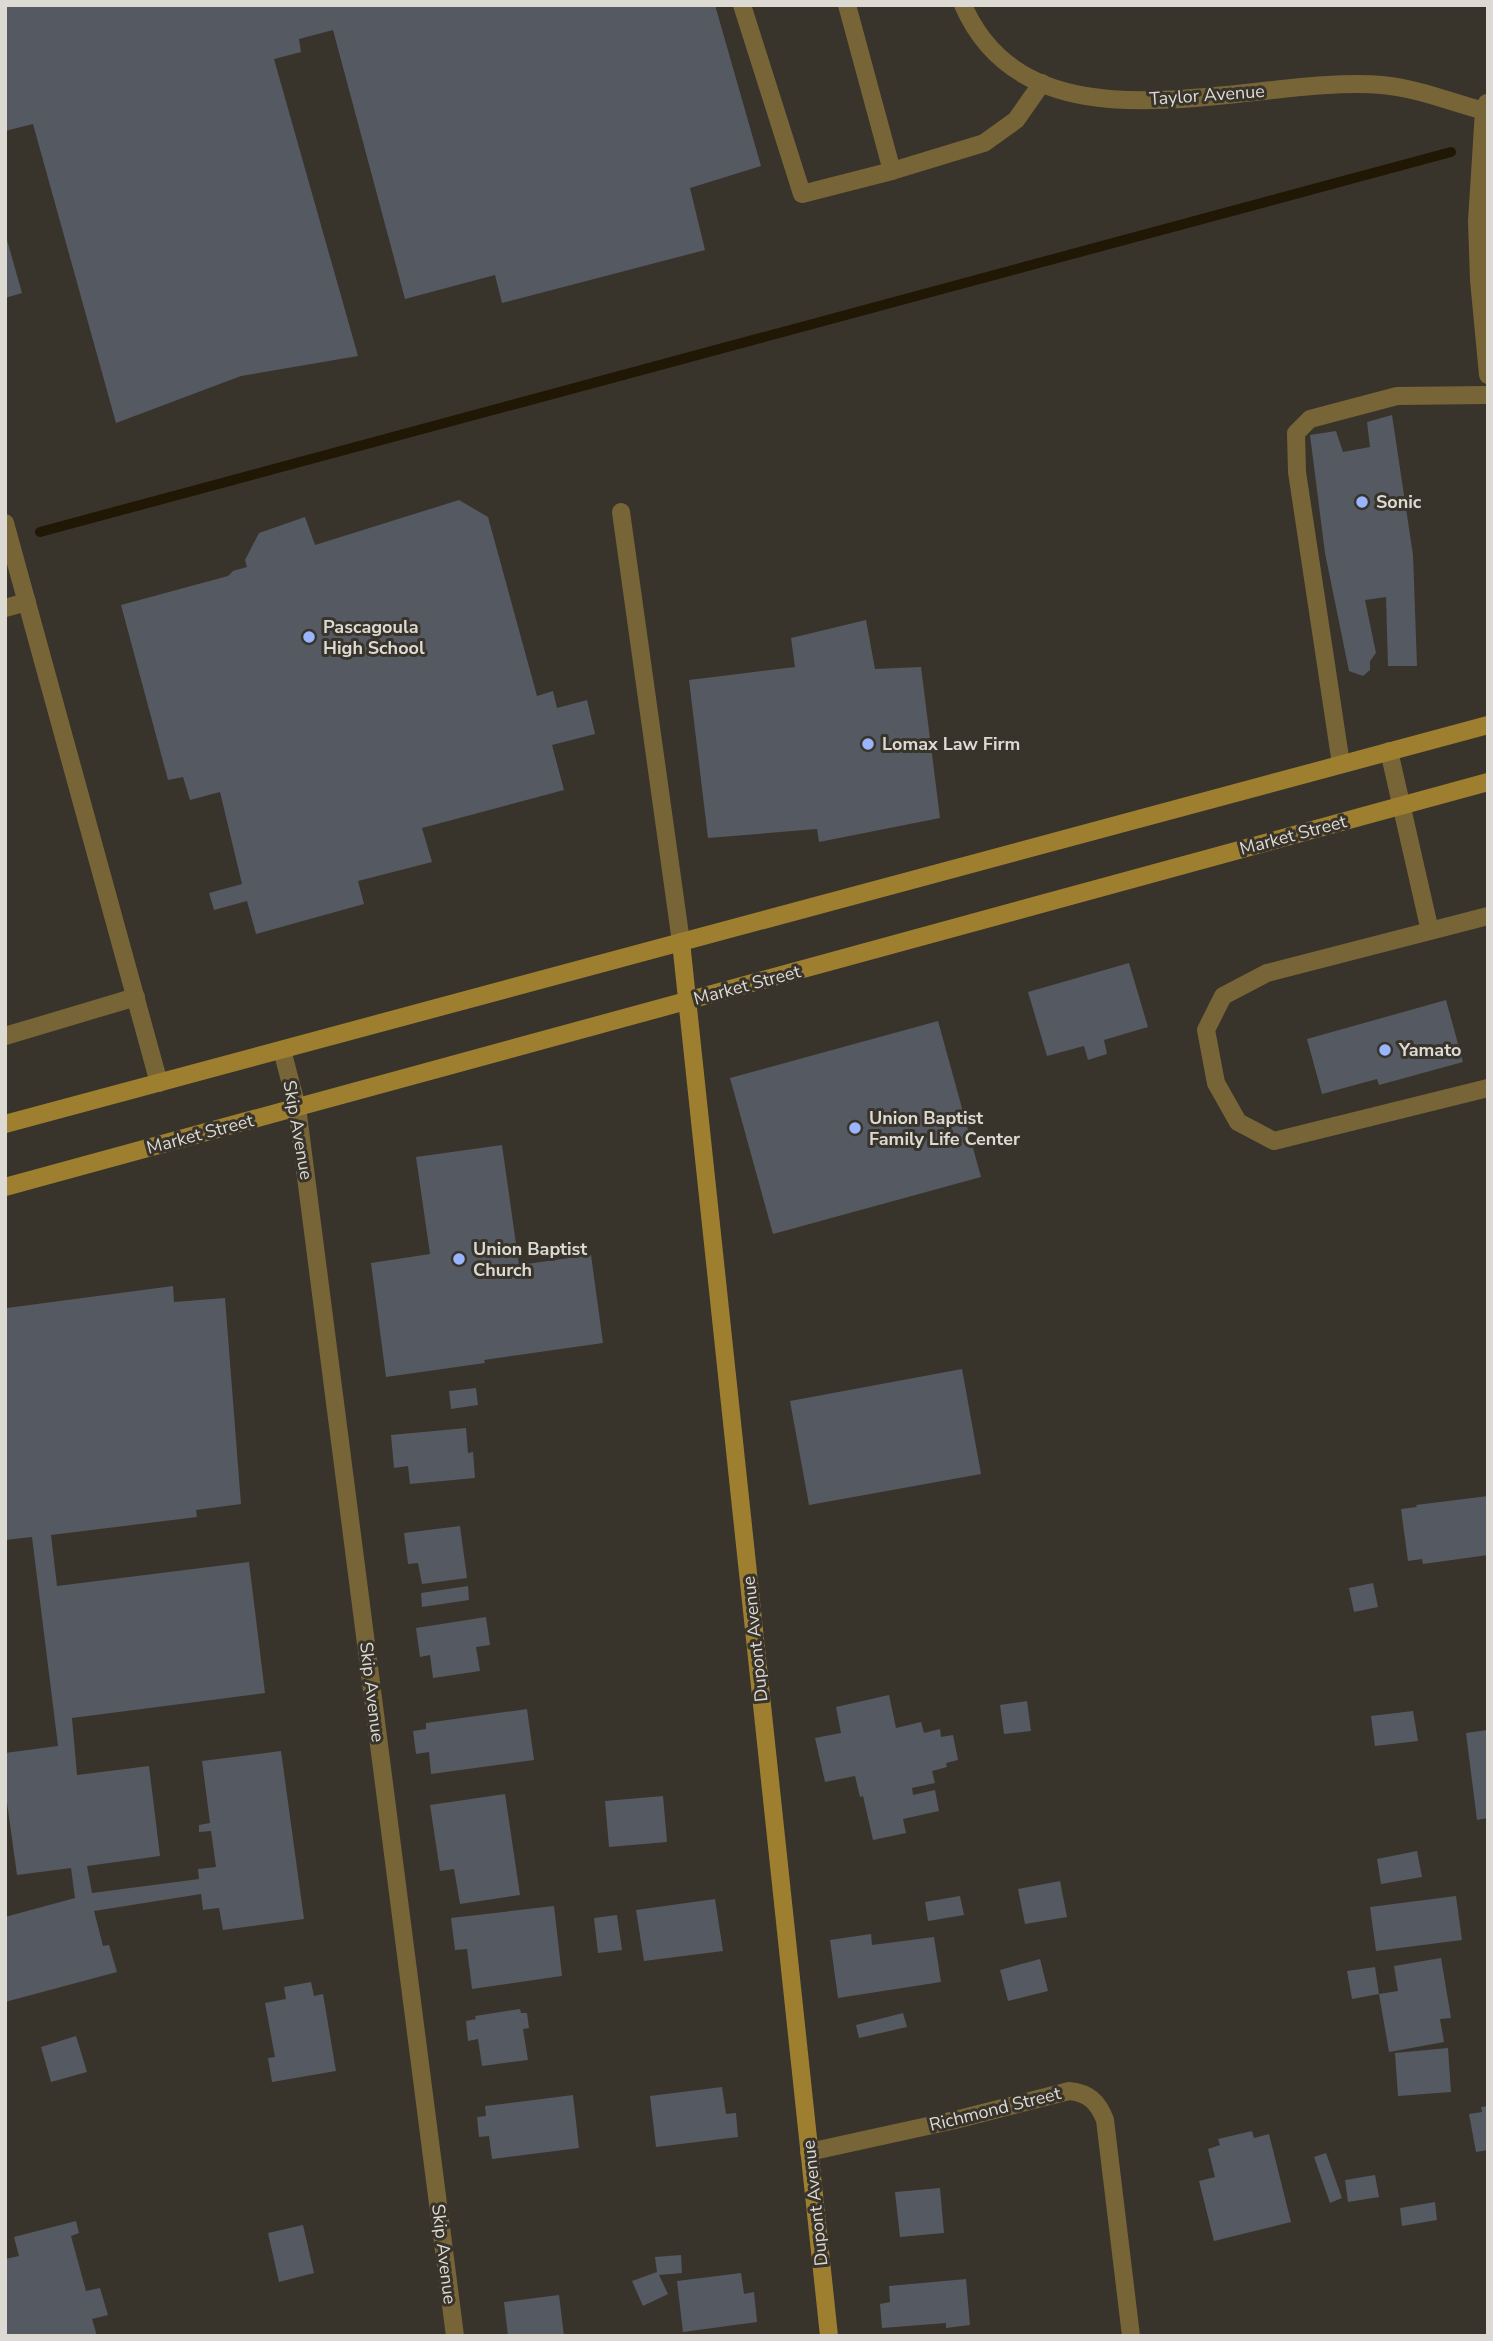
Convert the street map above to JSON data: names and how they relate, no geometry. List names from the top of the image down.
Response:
{
  "streets": {
    "main road": ["Market Street", "Dupont Avenue"],
    "street": ["Taylor Avenue", "Skip Avenue", "Richmond Street"]
  },
  "crossings": [
    ["Market Street", "Skip Avenue"],
    ["Market Street", "Dupont Avenue"],
    ["Dupont Avenue", "Richmond Street"]
  ],
  "places": [
    "Sonic",
    "Pascagoula High School",
    "Lomax Law Firm",
    "Yamato",
    "Union Baptist Family Life Center",
    "Union Baptist Church"
  ]
}
